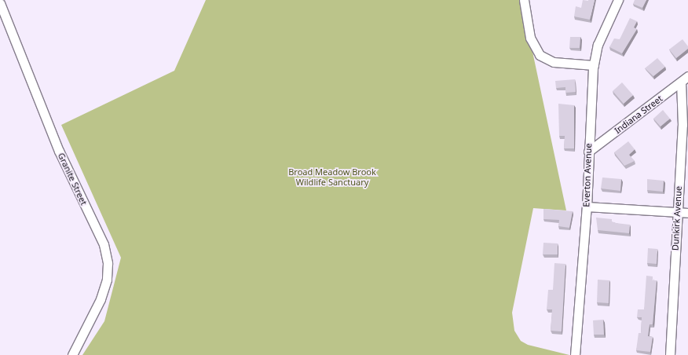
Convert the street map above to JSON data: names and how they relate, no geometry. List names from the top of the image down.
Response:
{
  "streets": {
    "street": [
      "Indiana Street",
      "Everton Avenue",
      "Granite Street",
      "Dunkirk Avenue"
    ]
  },
  "crossings": [
    ["Indiana Street", "Everton Avenue"],
    ["Indiana Street", "Dunkirk Avenue"]
  ],
  "parks": ["Broad Meadow Brook Wildlife Sanctuary"]
}
